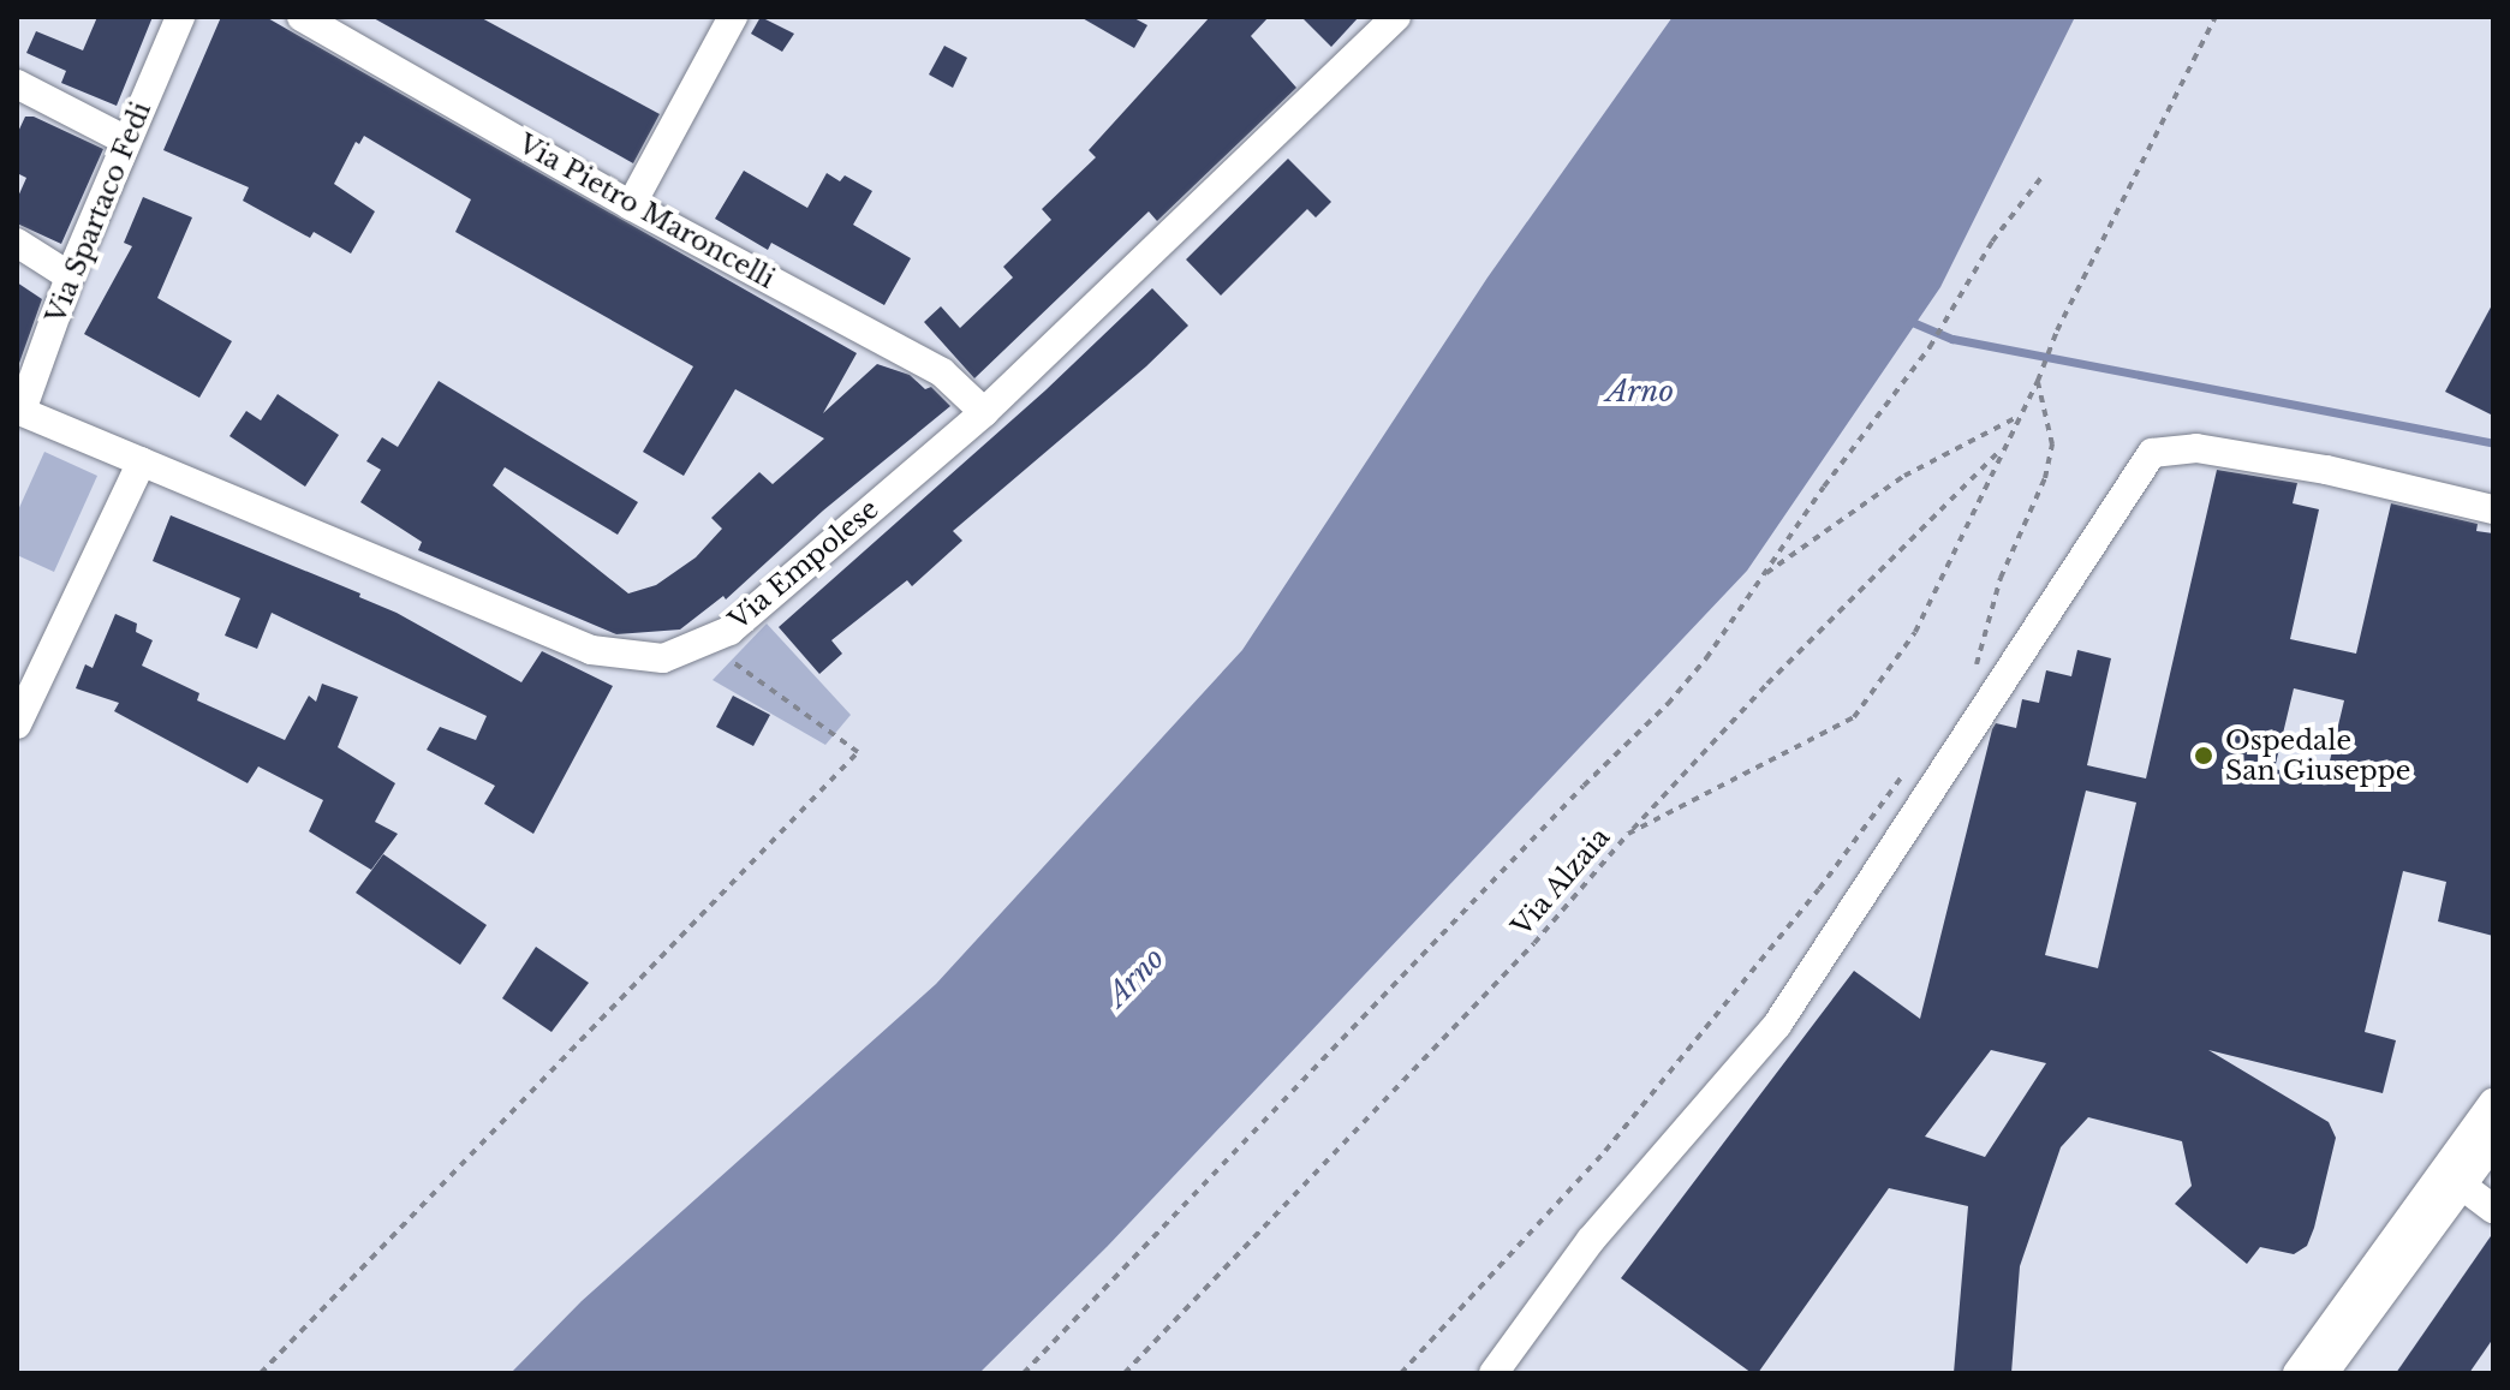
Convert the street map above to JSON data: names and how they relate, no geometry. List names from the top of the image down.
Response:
{
  "streets": {
    "street": ["Via Pietro Maroncelli", "Via Spartaco Fedi", "Via Empolese"],
    "path": ["Via Alzaia"]
  },
  "crossings": [
    ["Via Pietro Maroncelli", "Via Empolese"],
    ["Via Spartaco Fedi", "Via Empolese"]
  ],
  "water": ["Arno"],
  "places": ["Ospedale San Giuseppe"]
}
